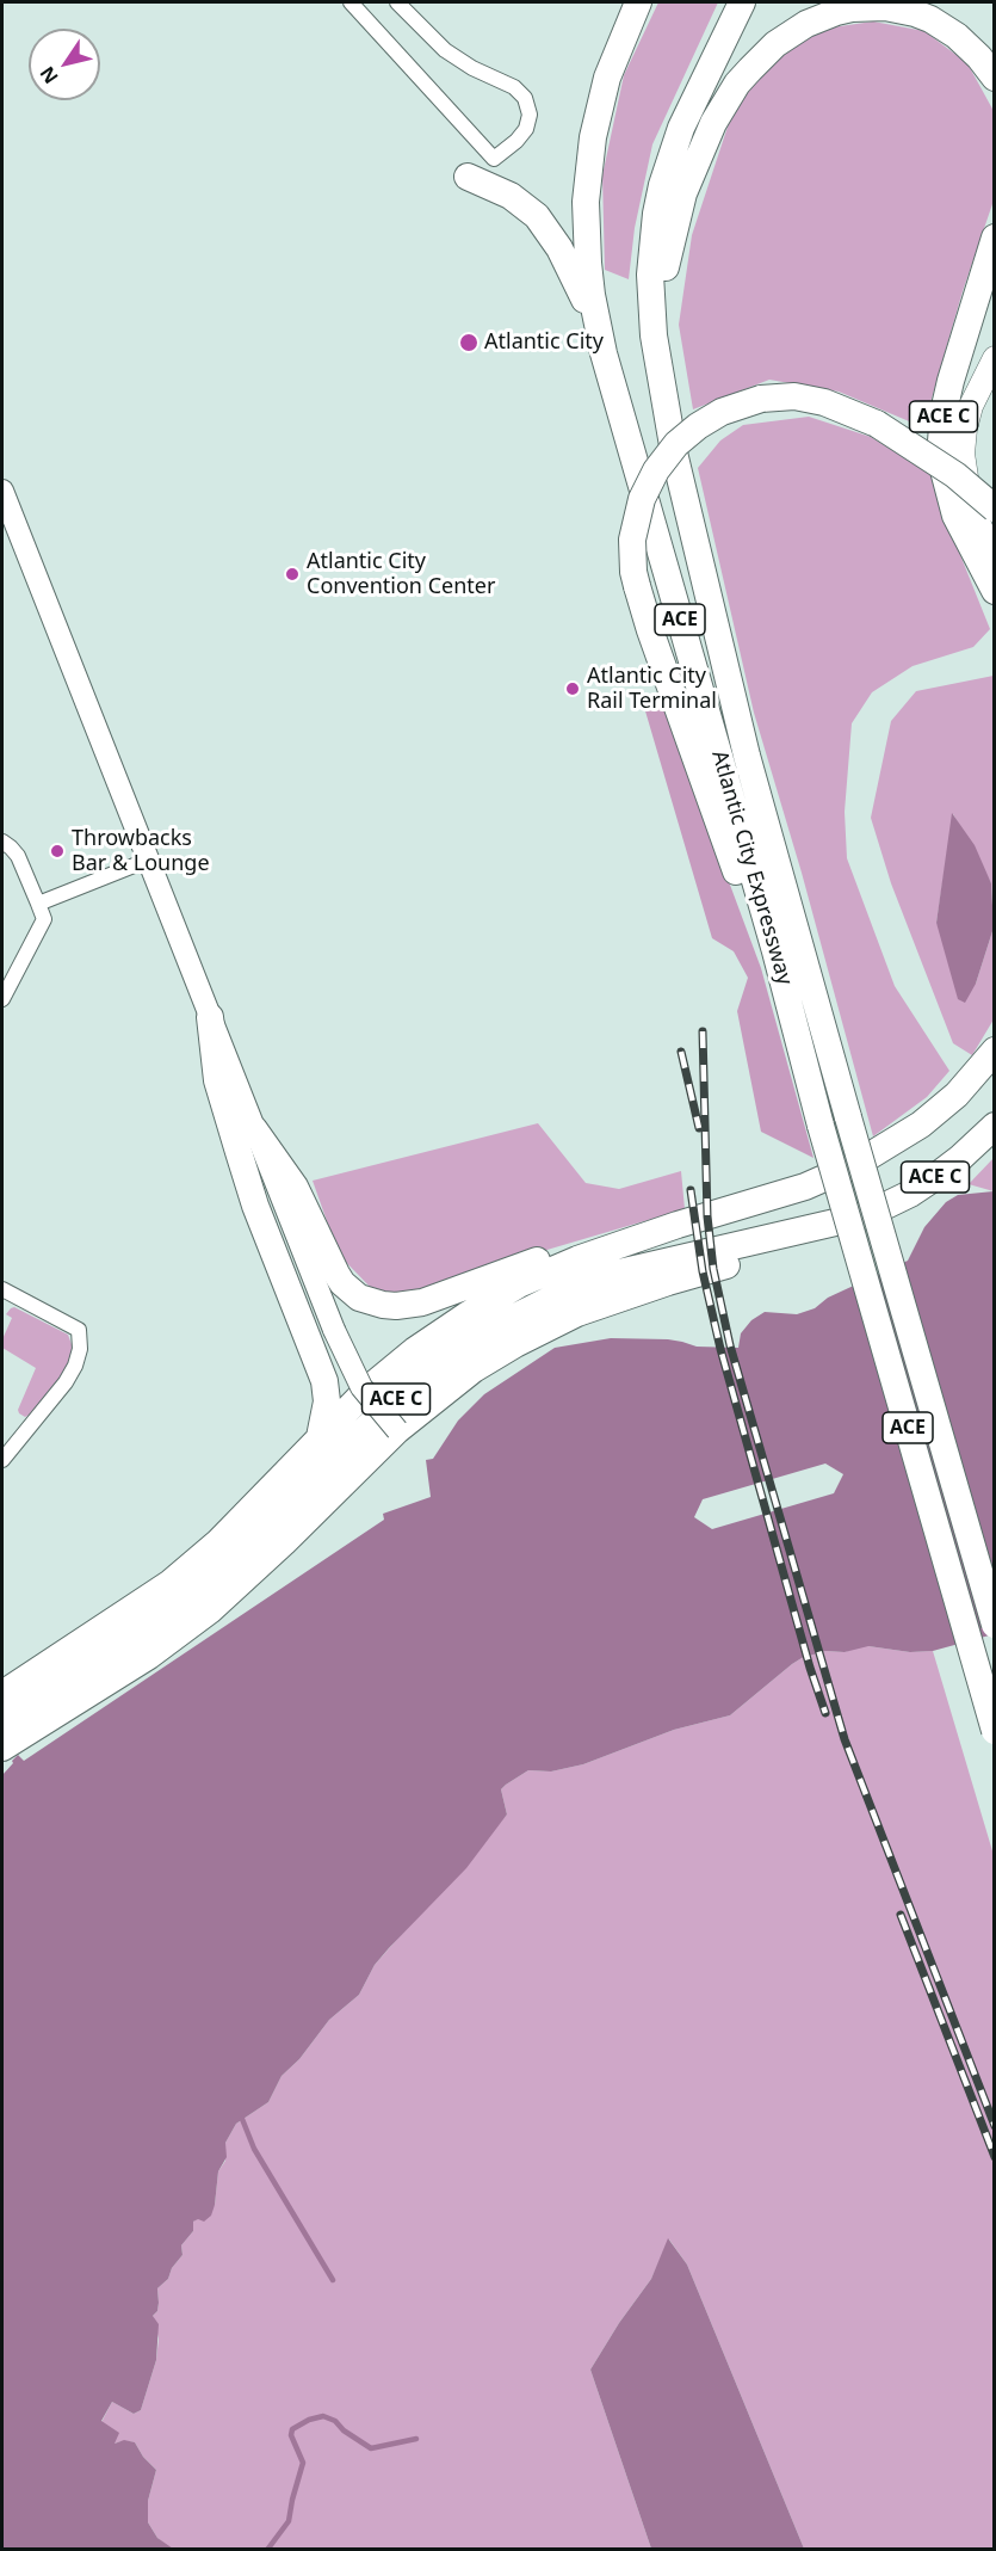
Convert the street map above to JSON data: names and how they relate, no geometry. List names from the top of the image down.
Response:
{
  "streets": {
    "highway": ["ACE C", "ACE", "Atlantic City Expressway"]
  },
  "crossings": [
    ["ACE C", "Atlantic City Expressway"]
  ],
  "places": [
    "Atlantic City",
    "Atlantic City Convention Center",
    "Atlantic City Rail Terminal",
    "Throwbacks Bar & Lounge"
  ],
  "north": "bottom left"
}
